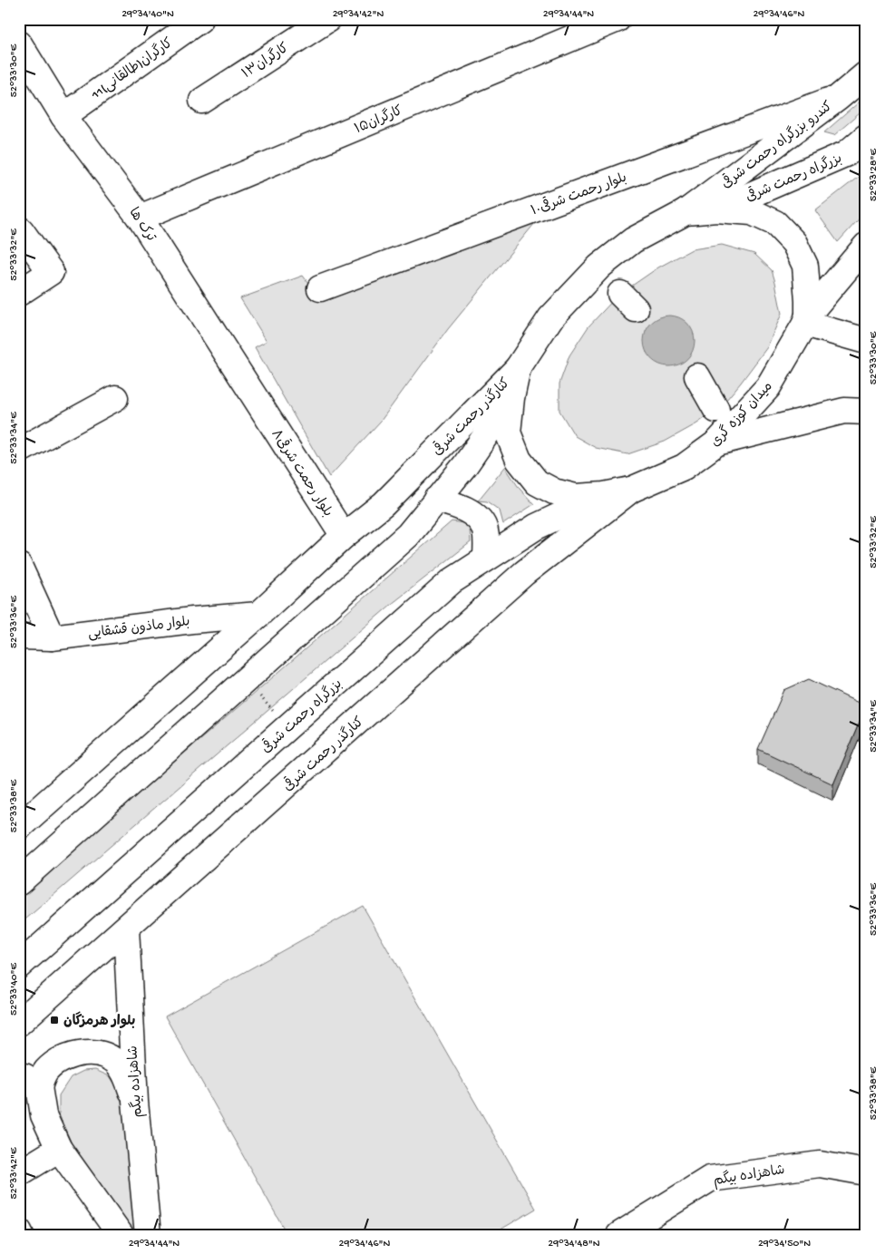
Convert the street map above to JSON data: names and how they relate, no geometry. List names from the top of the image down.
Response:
{
  "streets": {
    "main road": [
      "کارگران۱۳",
      "11کارگران(طالقانی)",
      "۱۵کارگران",
      "کندرو بزرگراه رحمت شرقی",
      "بزرگراه رحمت شرقی",
      "۱۰بلوار رحمت شرقی",
      "ترک ها",
      "میدان کوزه گری",
      "کنارگذر رحمت شرقی",
      "بلوار رحمت شرقی۸",
      "بلوار ماذون قشقایی",
      "شاهزاده بیگم"
    ]
  },
  "crossings": [
    ["11کارگران(طالقانی)", "ترک ها"],
    ["۱۵کارگران", "ترک ها"],
    ["کندرو بزرگراه رحمت شرقی", "۱۰بلوار رحمت شرقی"],
    ["کندرو بزرگراه رحمت شرقی", "میدان کوزه گری"],
    ["بزرگراه رحمت شرقی", "میدان کوزه گری"],
    ["ترک ها", "بلوار رحمت شرقی۸"],
    ["میدان کوزه گری", "کنارگذر رحمت شرقی"],
    ["کنارگذر رحمت شرقی", "بلوار رحمت شرقی۸"],
    ["کنارگذر رحمت شرقی", "بلوار ماذون قشقایی"],
    ["کنارگذر رحمت شرقی", "شاهزاده بیگم"]
  ],
  "places": {
    "transit": ["بلوار هرمزگان"]
  },
  "coordinates": [
    "29°34'40\"N",
    "29°34'42\"N",
    "29°34'44\"N",
    "29°34'46\"N",
    "52°33'30\"E",
    "52°33'28\"E",
    "52°33'32\"E",
    "52°33'34\"E",
    "52°33'36\"E",
    "52°33'38\"E",
    "52°33'40\"E",
    "52°33'42\"E",
    "29°34'48\"N",
    "29°34'50\"N"
  ]
}
